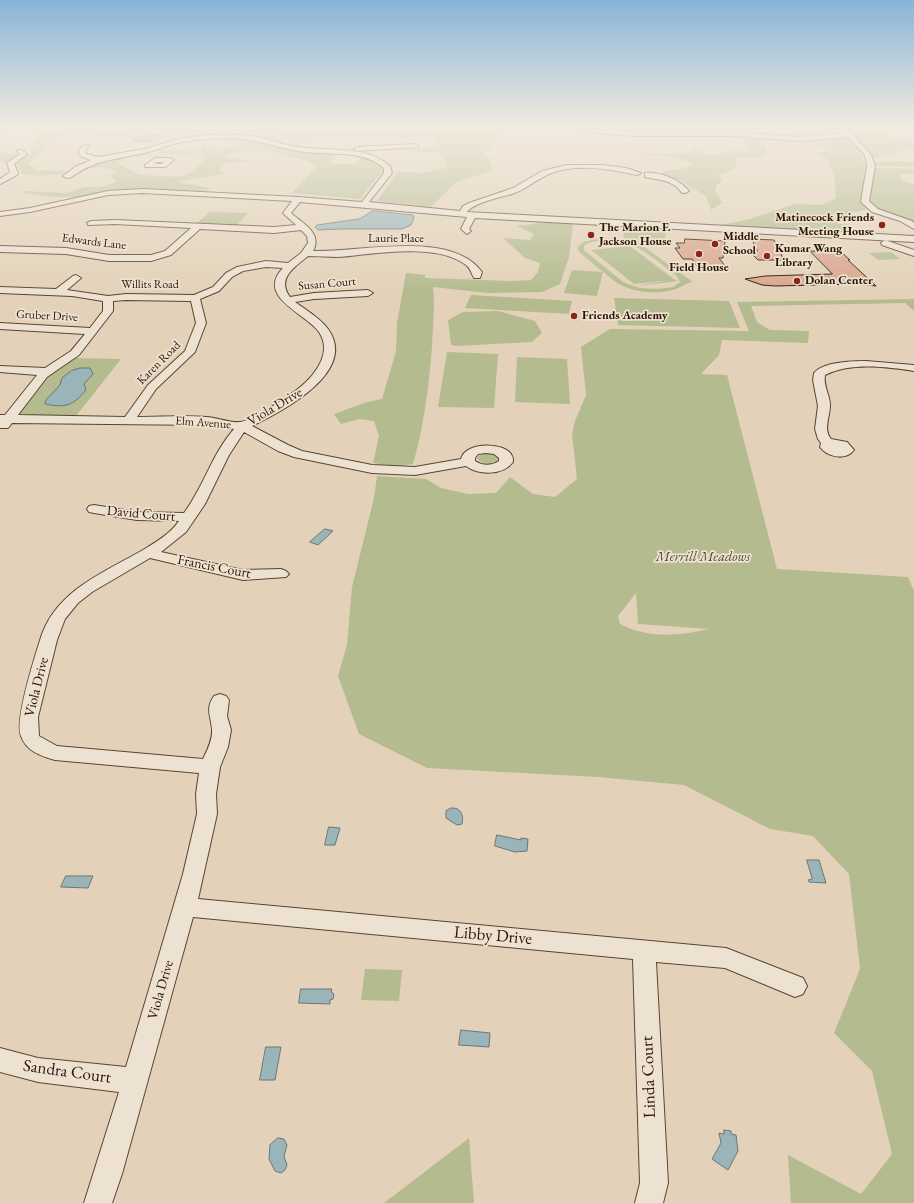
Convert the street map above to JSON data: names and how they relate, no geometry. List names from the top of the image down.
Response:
{
  "streets": {
    "street": [
      "Laurie Place",
      "Edwards Lane",
      "Susan Court",
      "Willits Road",
      "Gruber Drive",
      "Karen Road",
      "Viola Drive",
      "Elm Avenue",
      "David Court",
      "Francis Court",
      "Libby Drive",
      "Sandra Court",
      "Linda Court"
    ]
  },
  "crossings": [
    ["Laurie Place", "Viola Drive"],
    ["Susan Court", "Viola Drive"],
    ["Willits Road", "Karen Road"],
    ["Willits Road", "Viola Drive"],
    ["Karen Road", "Elm Avenue"],
    ["Viola Drive", "Elm Avenue"],
    ["Viola Drive", "David Court"],
    ["Viola Drive", "Francis Court"],
    ["Viola Drive", "Libby Drive"],
    ["Viola Drive", "Sandra Court"],
    ["Libby Drive", "Linda Court"]
  ],
  "parks": ["Merrill Meadows"],
  "places": [
    "Matinecock Friends Meeting House",
    "The Marion F. Jackson House",
    "Middle School",
    "Field House",
    "Kumar Wang Library",
    "Dolan Center",
    "Friends Academy"
  ]
}
